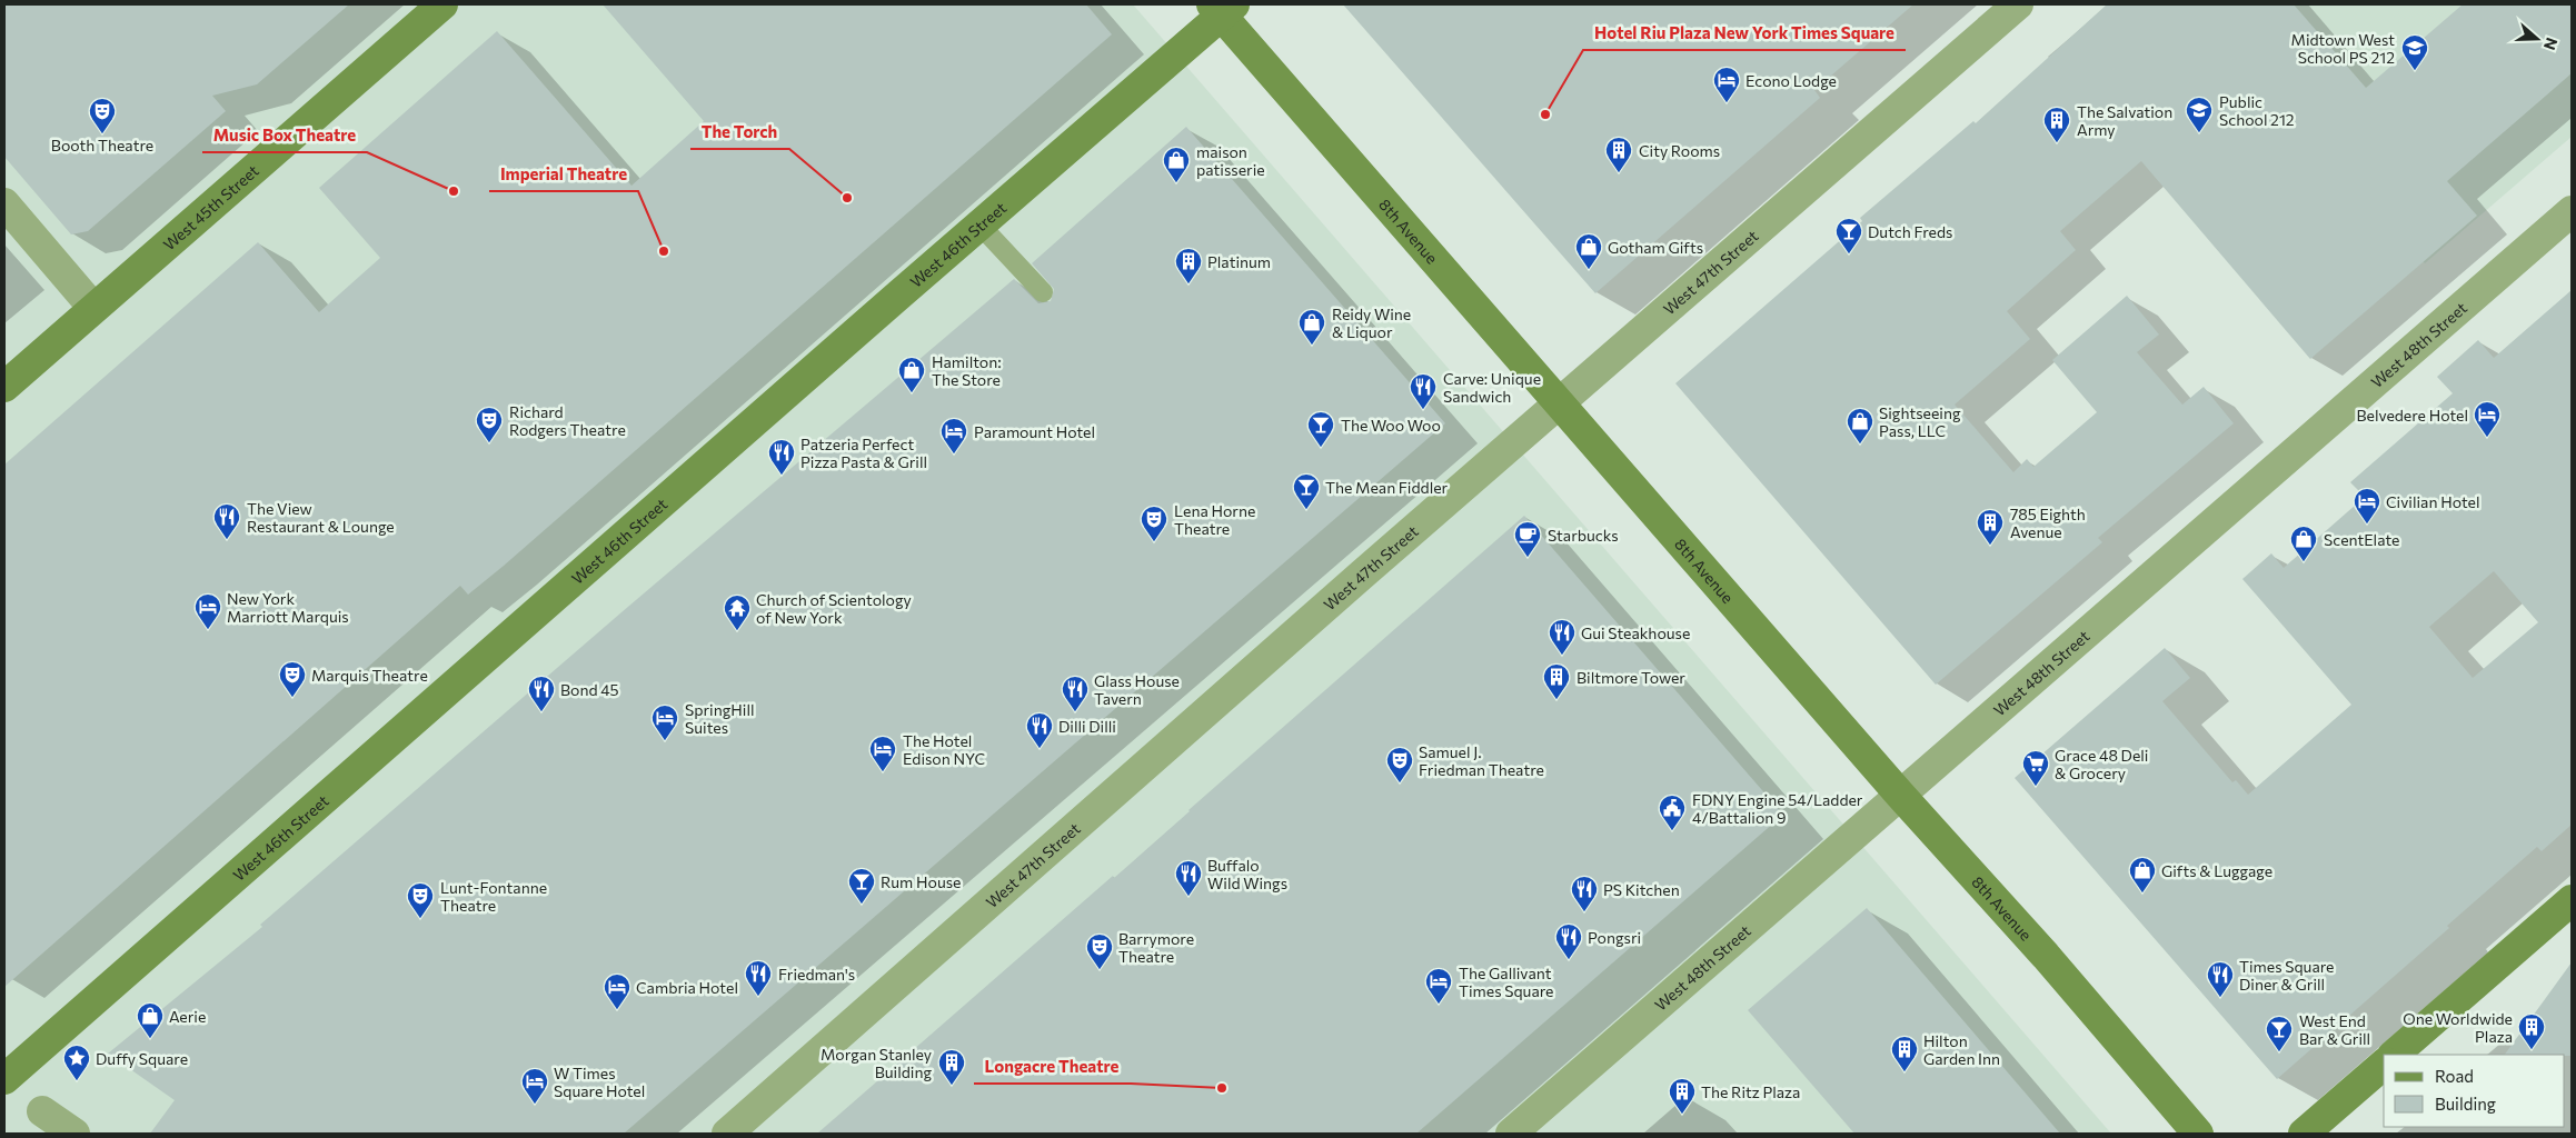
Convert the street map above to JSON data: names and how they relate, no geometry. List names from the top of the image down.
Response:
{
  "streets": {
    "main road": ["West 45th Street", "8th Avenue", "West 46th Street"],
    "street": ["West 47th Street", "West 48th Street"]
  },
  "crossings": [
    ["8th Avenue", "West 46th Street"],
    ["8th Avenue", "West 47th Street"],
    ["8th Avenue", "West 48th Street"]
  ],
  "places": {
    "school or university": ["Midtown West School PS 212", "Public School 212"],
    "hotel": [
      "Econo Lodge",
      "Belvedere Hotel",
      "Paramount Hotel",
      "Civilian Hotel",
      "New York Marriott Marquis",
      "SpringHill Suites",
      "The Hotel Edison NYC",
      "The Gallivant Times Square",
      "Cambria Hotel",
      "W Times Square Hotel"
    ],
    "other": [
      "Hotel Riu Plaza New York Times Square",
      "Music Box Theatre",
      "The Torch",
      "Imperial Theatre",
      "Longacre Theatre"
    ],
    "theatre": [
      "Booth Theatre",
      "Richard Rodgers Theatre",
      "Lena Horne Theatre",
      "Marquis Theatre",
      "Samuel J. Friedman Theatre",
      "Lunt-Fontanne Theatre",
      "Barrymore Theatre"
    ],
    "building": [
      "The Salvation Army",
      "City Rooms",
      "Platinum",
      "785 Eighth Avenue",
      "Biltmore Tower",
      "One Worldwide Plaza",
      "Hilton Garden Inn",
      "Morgan Stanley Building",
      "The Ritz Plaza"
    ],
    "shop": [
      "maison patisserie",
      "Gotham Gifts",
      "Reidy Wine & Liquor",
      "Hamilton: The Store",
      "Sightseeing Pass, LLC",
      "ScentElate",
      "Gifts & Luggage",
      "Aerie"
    ],
    "bar": [
      "Dutch Freds",
      "The Woo Woo",
      "The Mean Fiddler",
      "Rum House",
      "West End Bar & Grill"
    ],
    "restaurant": [
      "Carve: Unique Sandwich",
      "Patzeria Perfect Pizza Pasta & Grill",
      "The View Restaurant & Lounge",
      "Gui Steakhouse",
      "Bond 45",
      "Glass House Tavern",
      "Dilli Dilli",
      "Buffalo Wild Wings",
      "PS Kitchen",
      "Pongsri",
      "Friedman's",
      "Times Square Diner & Grill"
    ],
    "cafe": ["Starbucks"],
    "temple": ["Church of Scientology of New York"],
    "supermarket": ["Grace 48 Deli & Grocery"],
    "public building": ["FDNY Engine 54/Ladder 4/Battalion 9"],
    "place": ["Duffy Square"]
  },
  "legend": ["Road", "Building"],
  "north": "right"
}
